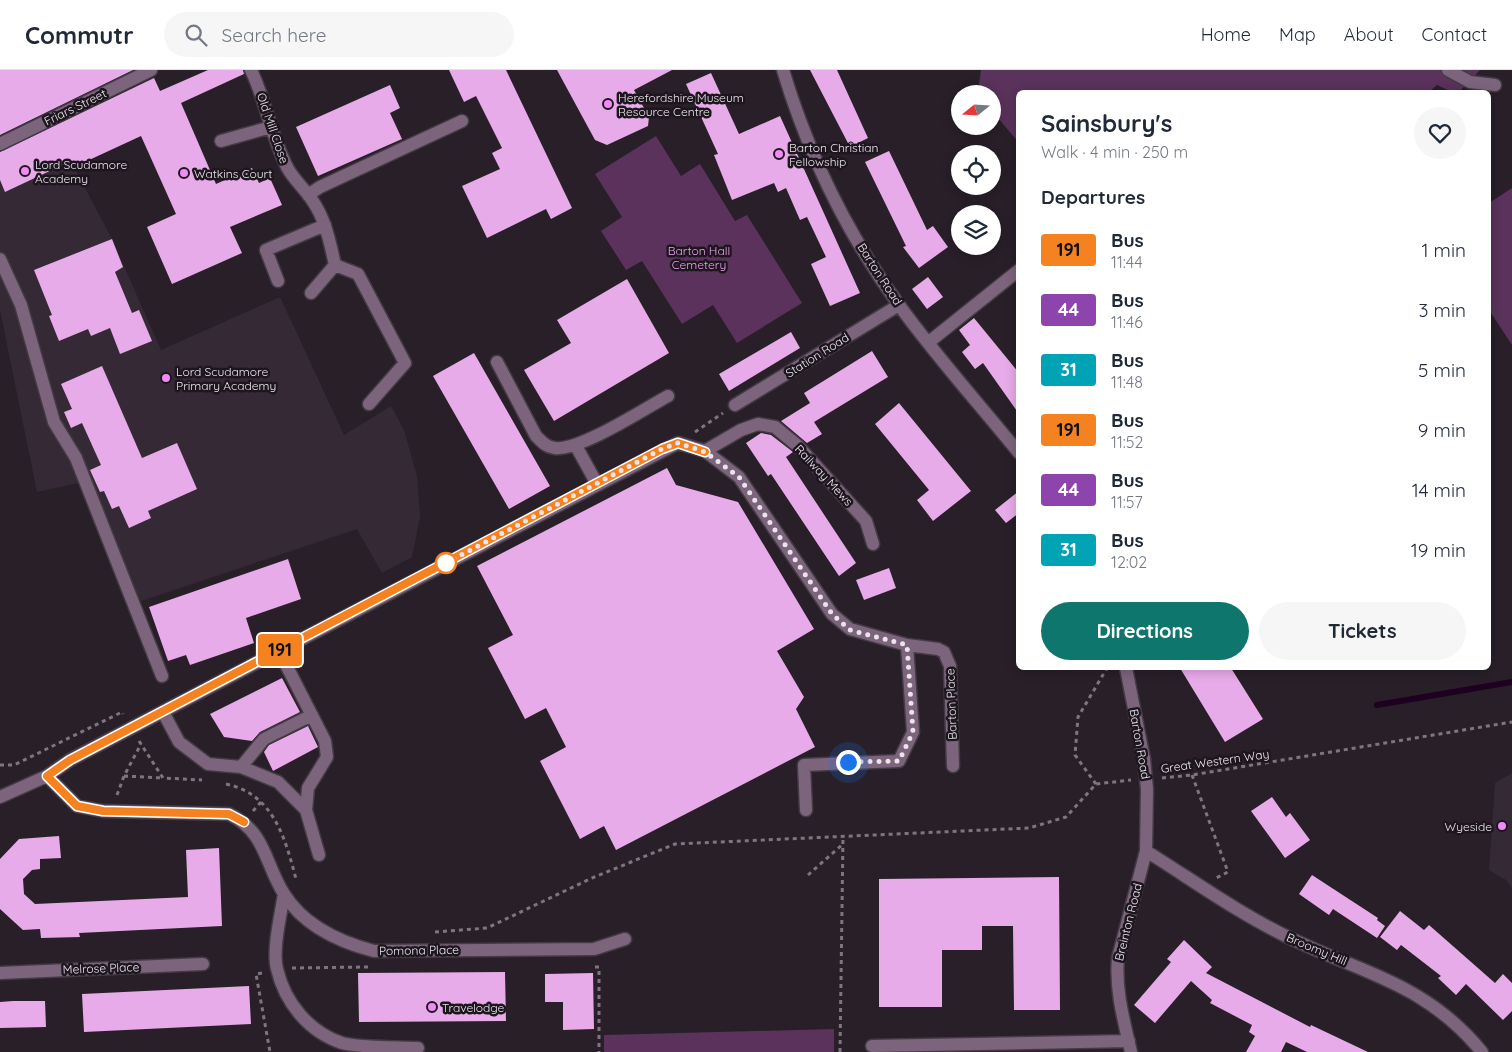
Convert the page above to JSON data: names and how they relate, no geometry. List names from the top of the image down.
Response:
{
  "streets": {
    "street": [
      "Friars Street",
      "Old Mill Close",
      "Barton Road",
      "Station Road",
      "Railway Mews",
      "Barton Place",
      "Breinton Road",
      "Broomy Hill",
      "Pomona Place",
      "Melrose Place"
    ],
    "path": ["Great Western Way"]
  },
  "crossings": [
    ["Barton Road", "Station Road"],
    ["Barton Road", "Breinton Road"],
    ["Barton Road", "Broomy Hill"],
    ["Railway Mews", "Barton Place"],
    ["Breinton Road", "Broomy Hill"]
  ],
  "parks": ["Barton Hall Cemetery"],
  "places": [
    "Herefordshire Museum Resource Centre",
    "Barton Christian Fellowship",
    "Lord Scudamore Academy",
    "Watkins Court",
    "Lord Scudamore Primary Academy",
    "Wyeside",
    "Travelodge"
  ],
  "lines": ["bus line 191"],
  "north": "left",
  "page": {
    "header": "Commutr",
    "search": "Search here",
    "nav": [
      "Home",
      "Map",
      "About",
      "Contact"
    ],
    "on_map": "191",
    "heading": [
      ["Sainsbury's", "Walk · 4 min · 250 m"],
      "Departures"
    ],
    "list": [
      {
        "mark": "191",
        "name": "Bus",
        "note": "11:44",
        "value": "1 min"
      },
      {
        "mark": "44",
        "name": "Bus",
        "note": "11:46",
        "value": "3 min"
      },
      {
        "mark": "31",
        "name": "Bus",
        "note": "11:48",
        "value": "5 min"
      },
      {
        "mark": "191",
        "name": "Bus",
        "note": "11:52",
        "value": "9 min"
      },
      {
        "mark": "44",
        "name": "Bus",
        "note": "11:57",
        "value": "14 min"
      },
      {
        "mark": "31",
        "name": "Bus",
        "note": "12:02",
        "value": "19 min"
      }
    ],
    "buttons": ["Directions", "Tickets"]
  }
}
